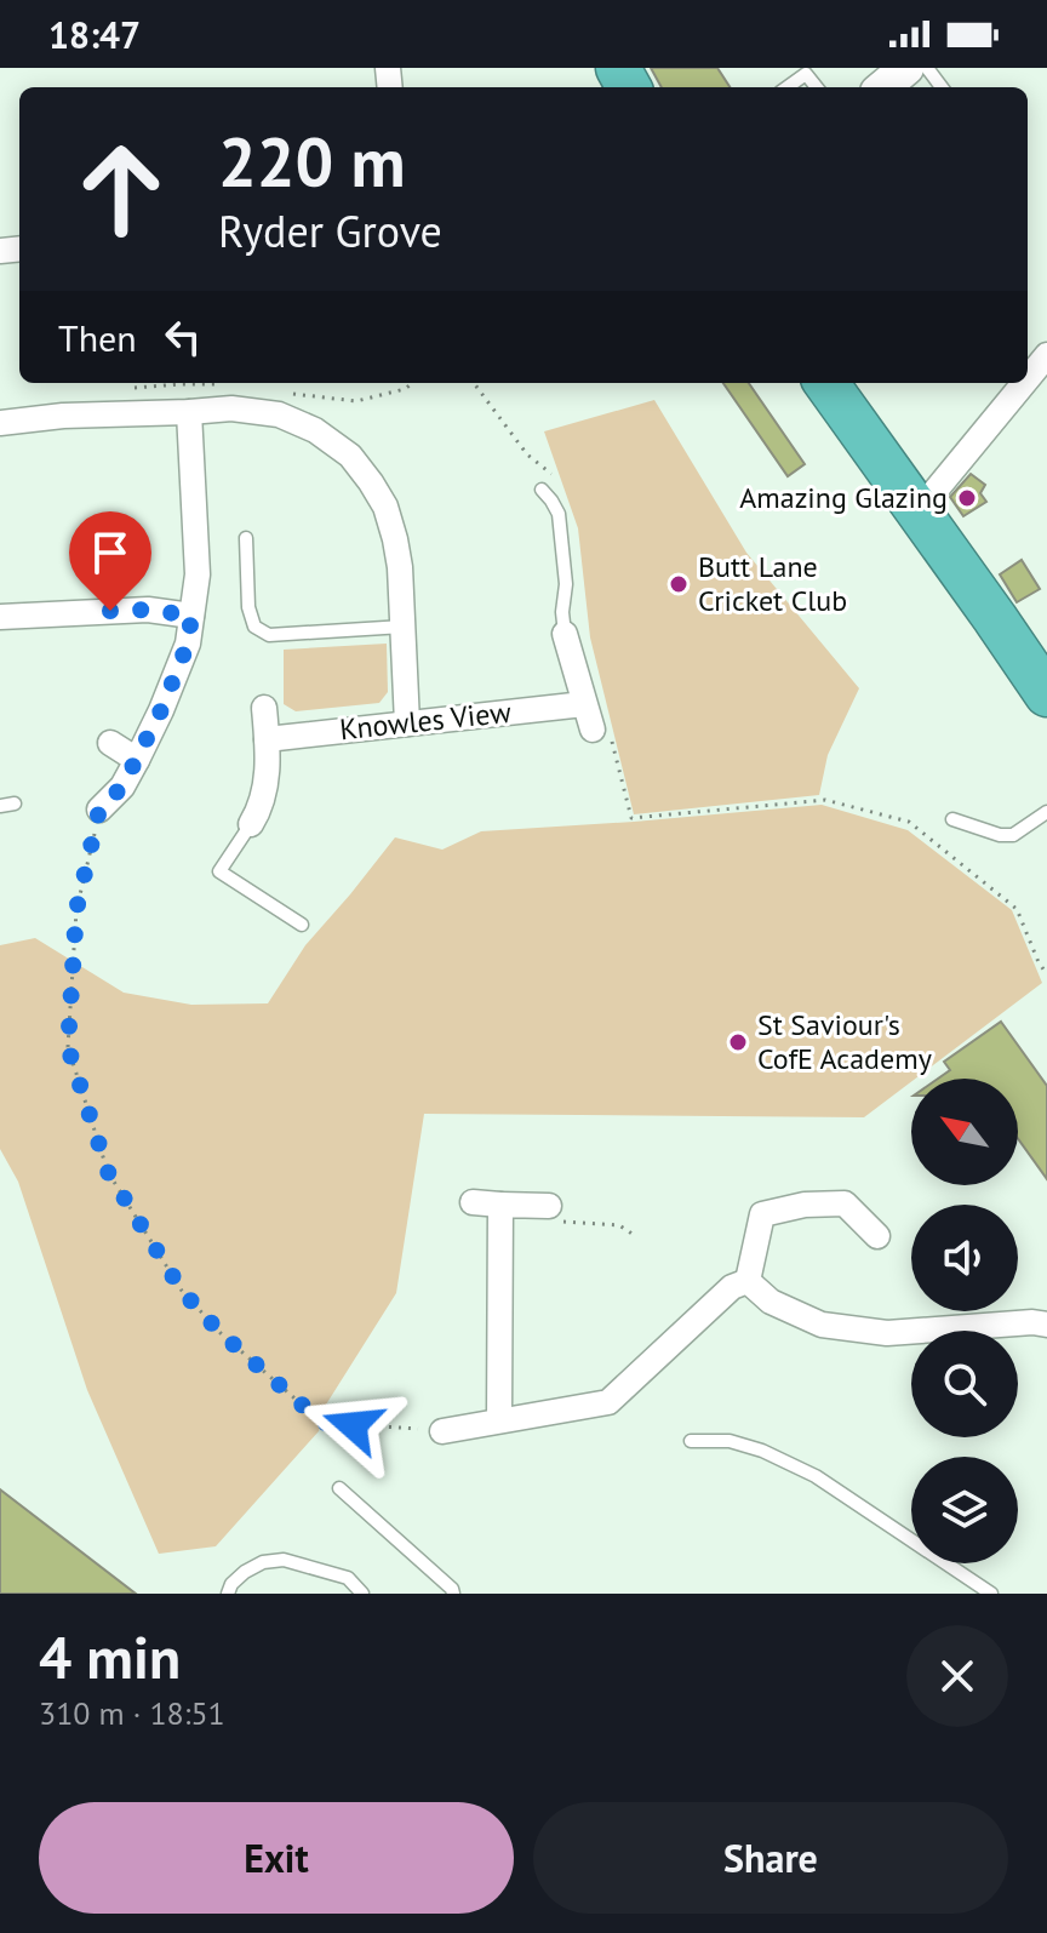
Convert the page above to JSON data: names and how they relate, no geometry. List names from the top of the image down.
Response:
{
  "streets": {
    "street": ["Knowles View"]
  },
  "places": ["Amazing Glazing", "Butt Lane Cricket Club", "St Saviour's CofE Academy"],
  "north": "top left",
  "page": {
    "status": "18:47",
    "turn": ["220 m", "Ryder Grove"],
    "then": "Then",
    "heading": ["4 min", "310 m · 18:51"],
    "buttons": ["Exit", "Share"]
  }
}
